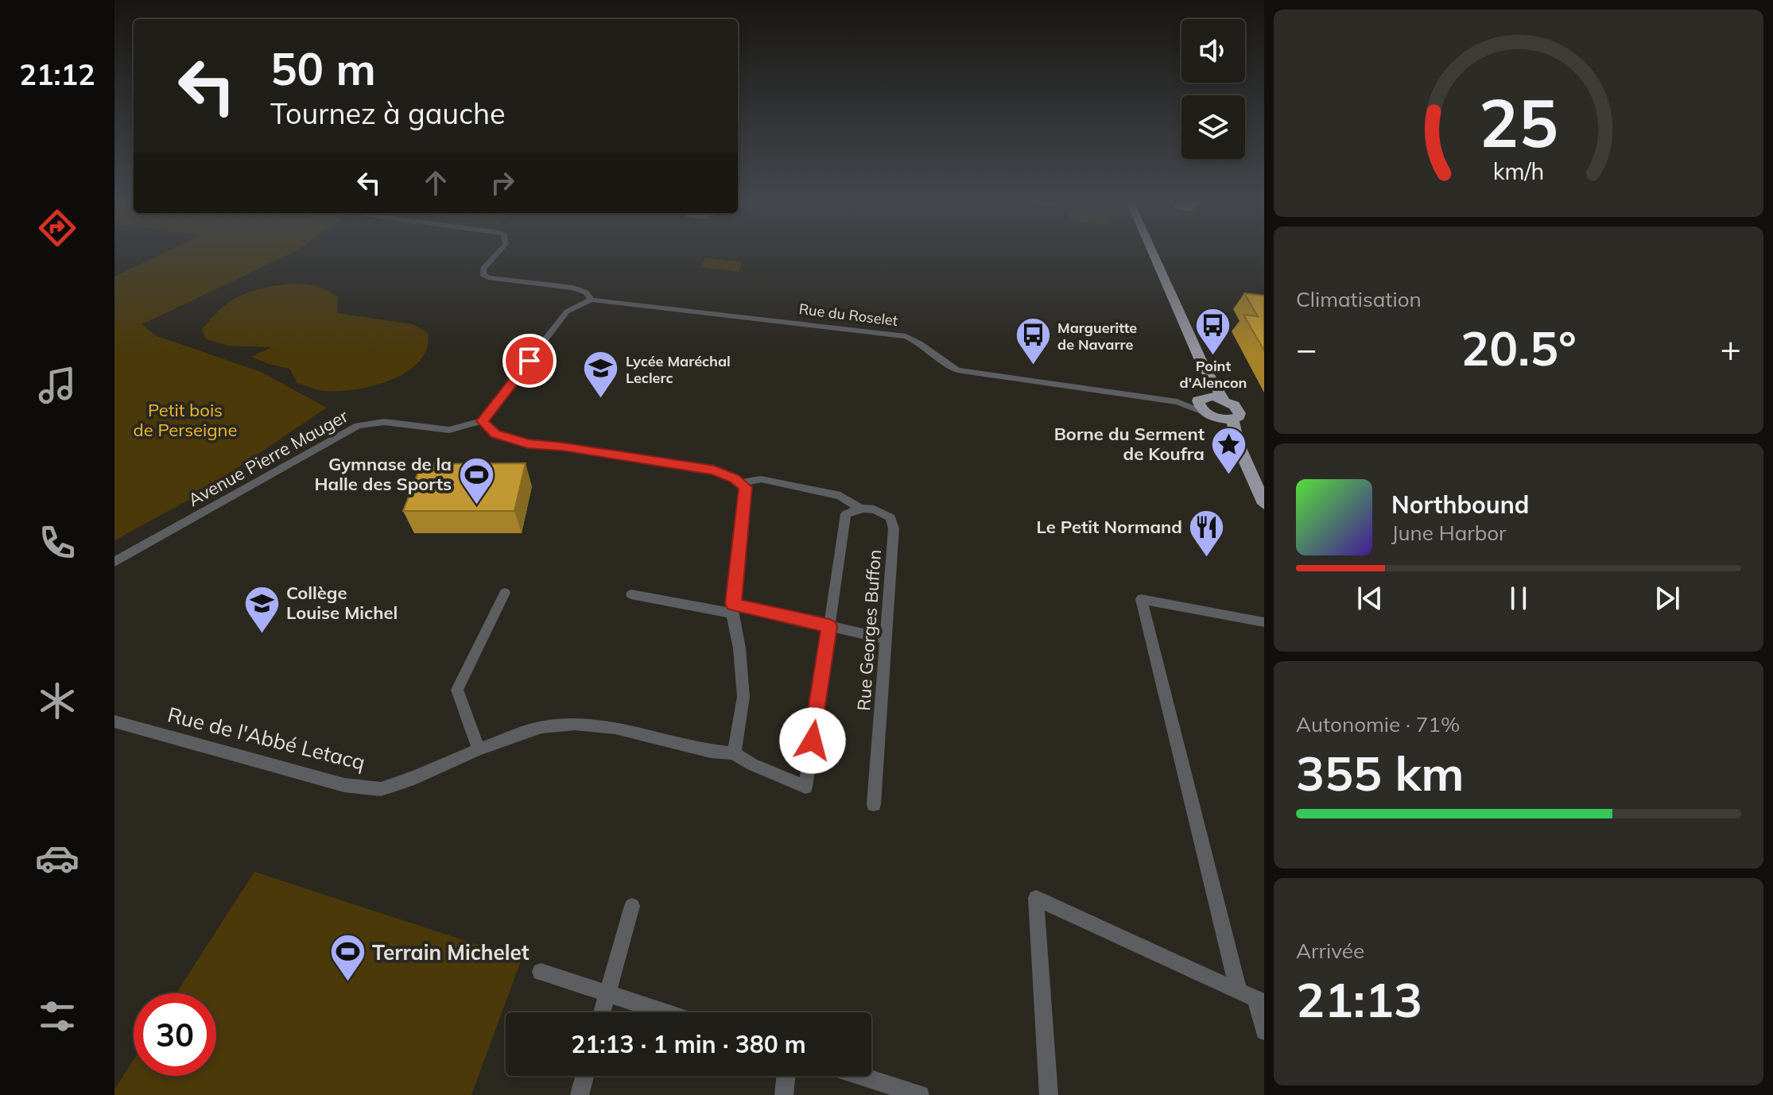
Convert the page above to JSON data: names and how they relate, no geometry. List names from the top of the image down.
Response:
{
  "streets": {
    "street": [
      "Rue du Roselet",
      "Avenue Pierre Mauger",
      "Rue Georges Buffon",
      "Rue de l'Abbé Letacq"
    ]
  },
  "parks": ["Petit bois de Perseigne"],
  "places": {
    "bus stop": ["Point d'Alencon", "Margueritte de Navarre"],
    "school or university": ["Lycée Maréchal Leclerc", "Collège Louise Michel"],
    "place": ["Borne du Serment de Koufra"],
    "sports": ["Gymnase de la Halle des Sports", "Terrain Michelet"],
    "restaurant": ["Le Petit Normand"]
  },
  "page": {
    "tabs": "21:12",
    "turn": ["50 m", "Tournez à gauche"],
    "tile": [
      "Climatisation",
      ["Autonomie · 71%", "355 km"],
      ["Arrivée", "21:13"]
    ],
    "heat": ["−", "20.5°", "+"],
    "song": ["Northbound", "June Harbor"],
    "limit": "30",
    "trip": "21:13 · 1 min · 380 m",
    "gauge": ["25", "km/h"]
  }
}
